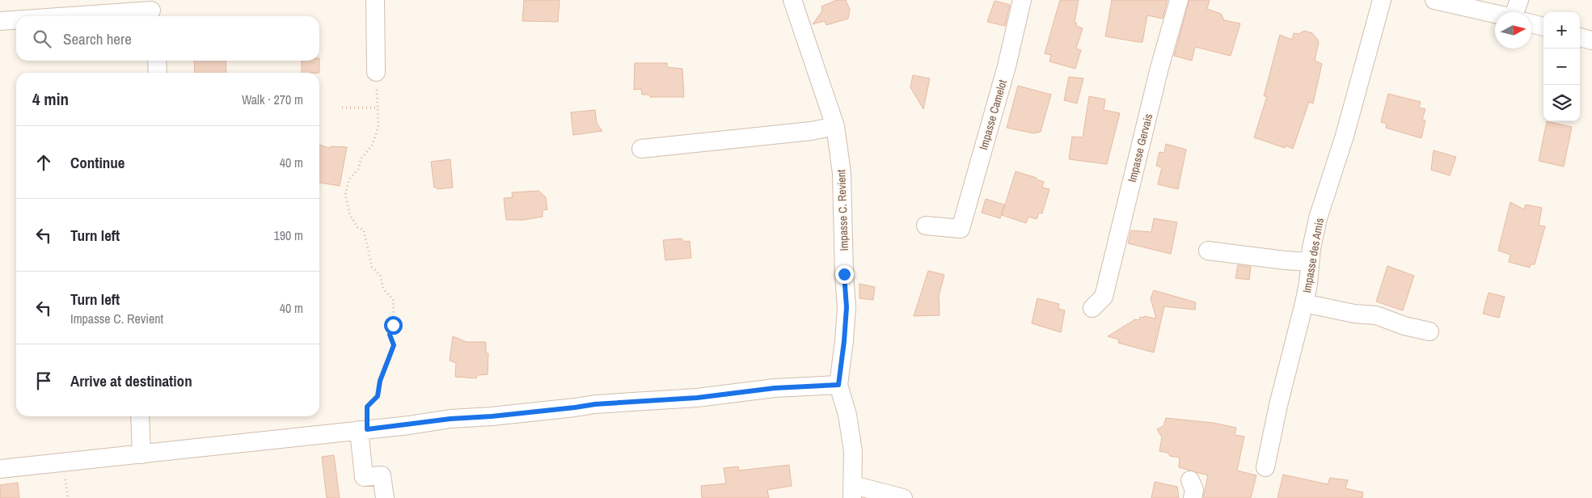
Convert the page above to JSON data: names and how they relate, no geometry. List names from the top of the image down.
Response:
{
  "streets": {
    "street": [
      "Impasse Camelot",
      "Impasse Gervais",
      "Impasse C. Revient",
      "Impasse des Amis"
    ]
  },
  "north": "right",
  "page": {
    "map_buttons": ["+", "−"],
    "search": "Search here",
    "heading": ["4 min", "Walk · 270 m"],
    "list": [
      ["Continue", "40 m"],
      ["Turn left", "190 m"],
      ["Turn left", "Impasse C. Revient", "40 m"],
      "Arrive at destination"
    ]
  }
}
